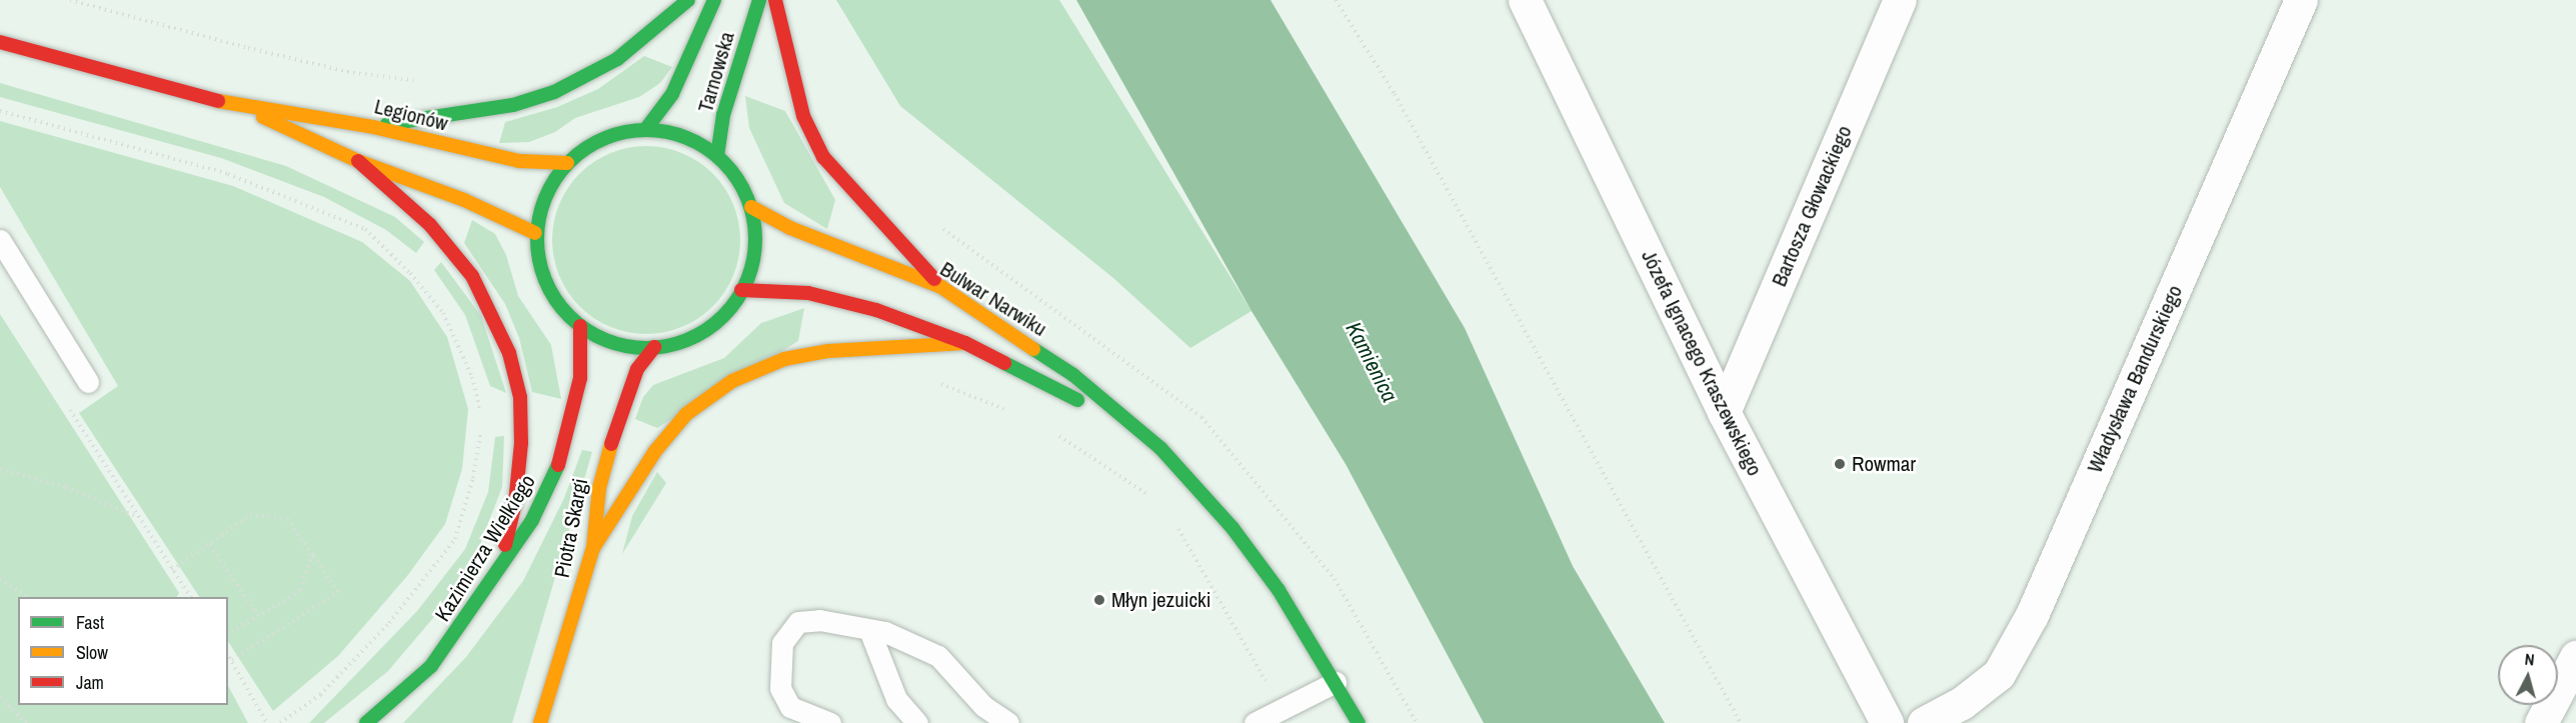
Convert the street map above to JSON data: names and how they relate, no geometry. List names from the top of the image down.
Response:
{
  "streets": {
    "main road": [
      "Tarnowska",
      "Legionów",
      "Bulwar Narwiku",
      "Piotra Skargi",
      "Kazimierza Wielkiego"
    ],
    "street": ["Bartosza Głowackiego", "Józefa Ignacego Kraszewskiego", "Władysława Bandurskiego"]
  },
  "crossings": [
    ["Bartosza Głowackiego", "Józefa Ignacego Kraszewskiego"]
  ],
  "water": ["Kamienica"],
  "places": ["Rowmar", "Młyn jezuicki"],
  "legend": ["Fast", "Slow", "Jam"],
  "north": "top"
}
